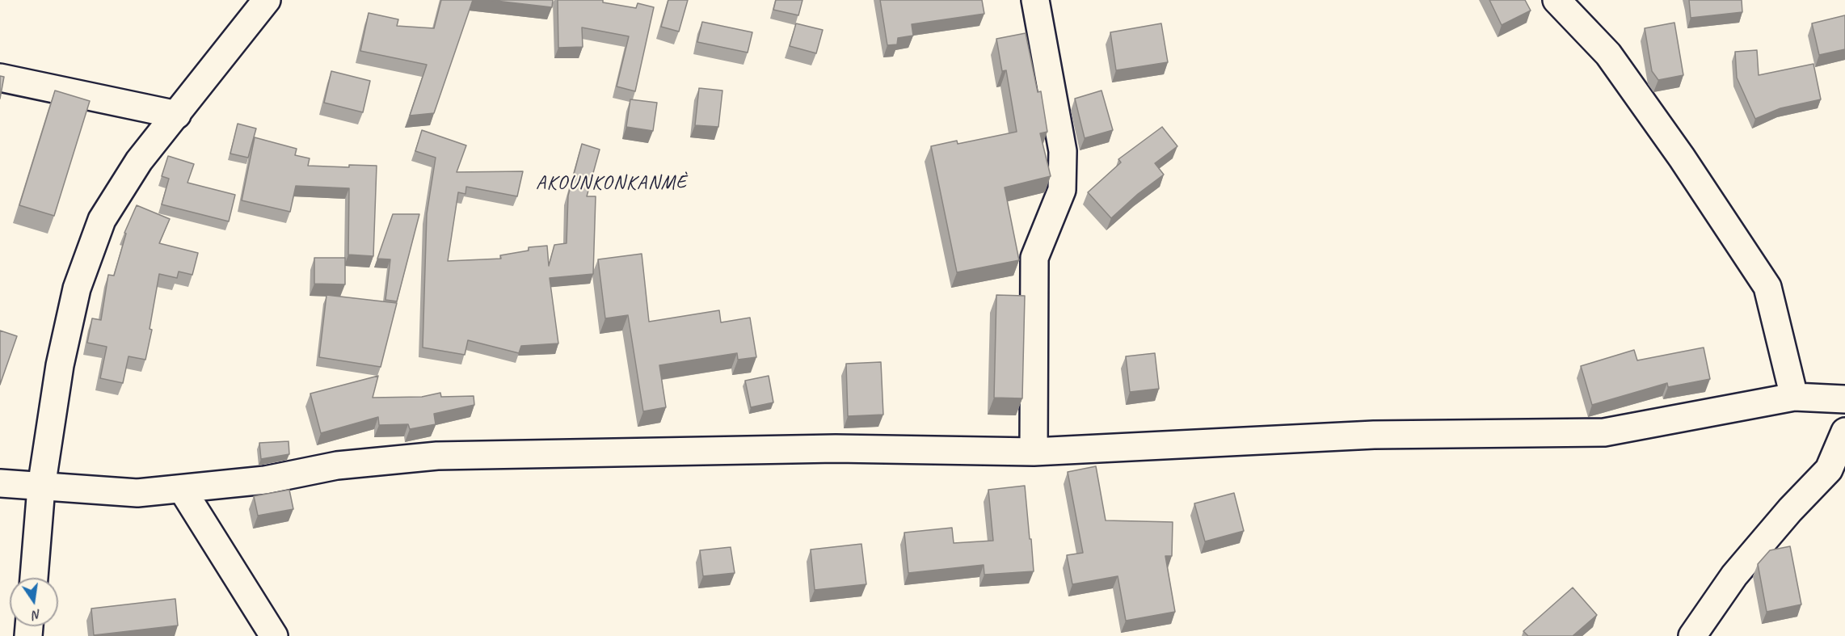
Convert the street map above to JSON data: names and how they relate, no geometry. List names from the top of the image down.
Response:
{
  "districts": ["AKOUNKONKANMÈ"],
  "north": "bottom"
}
